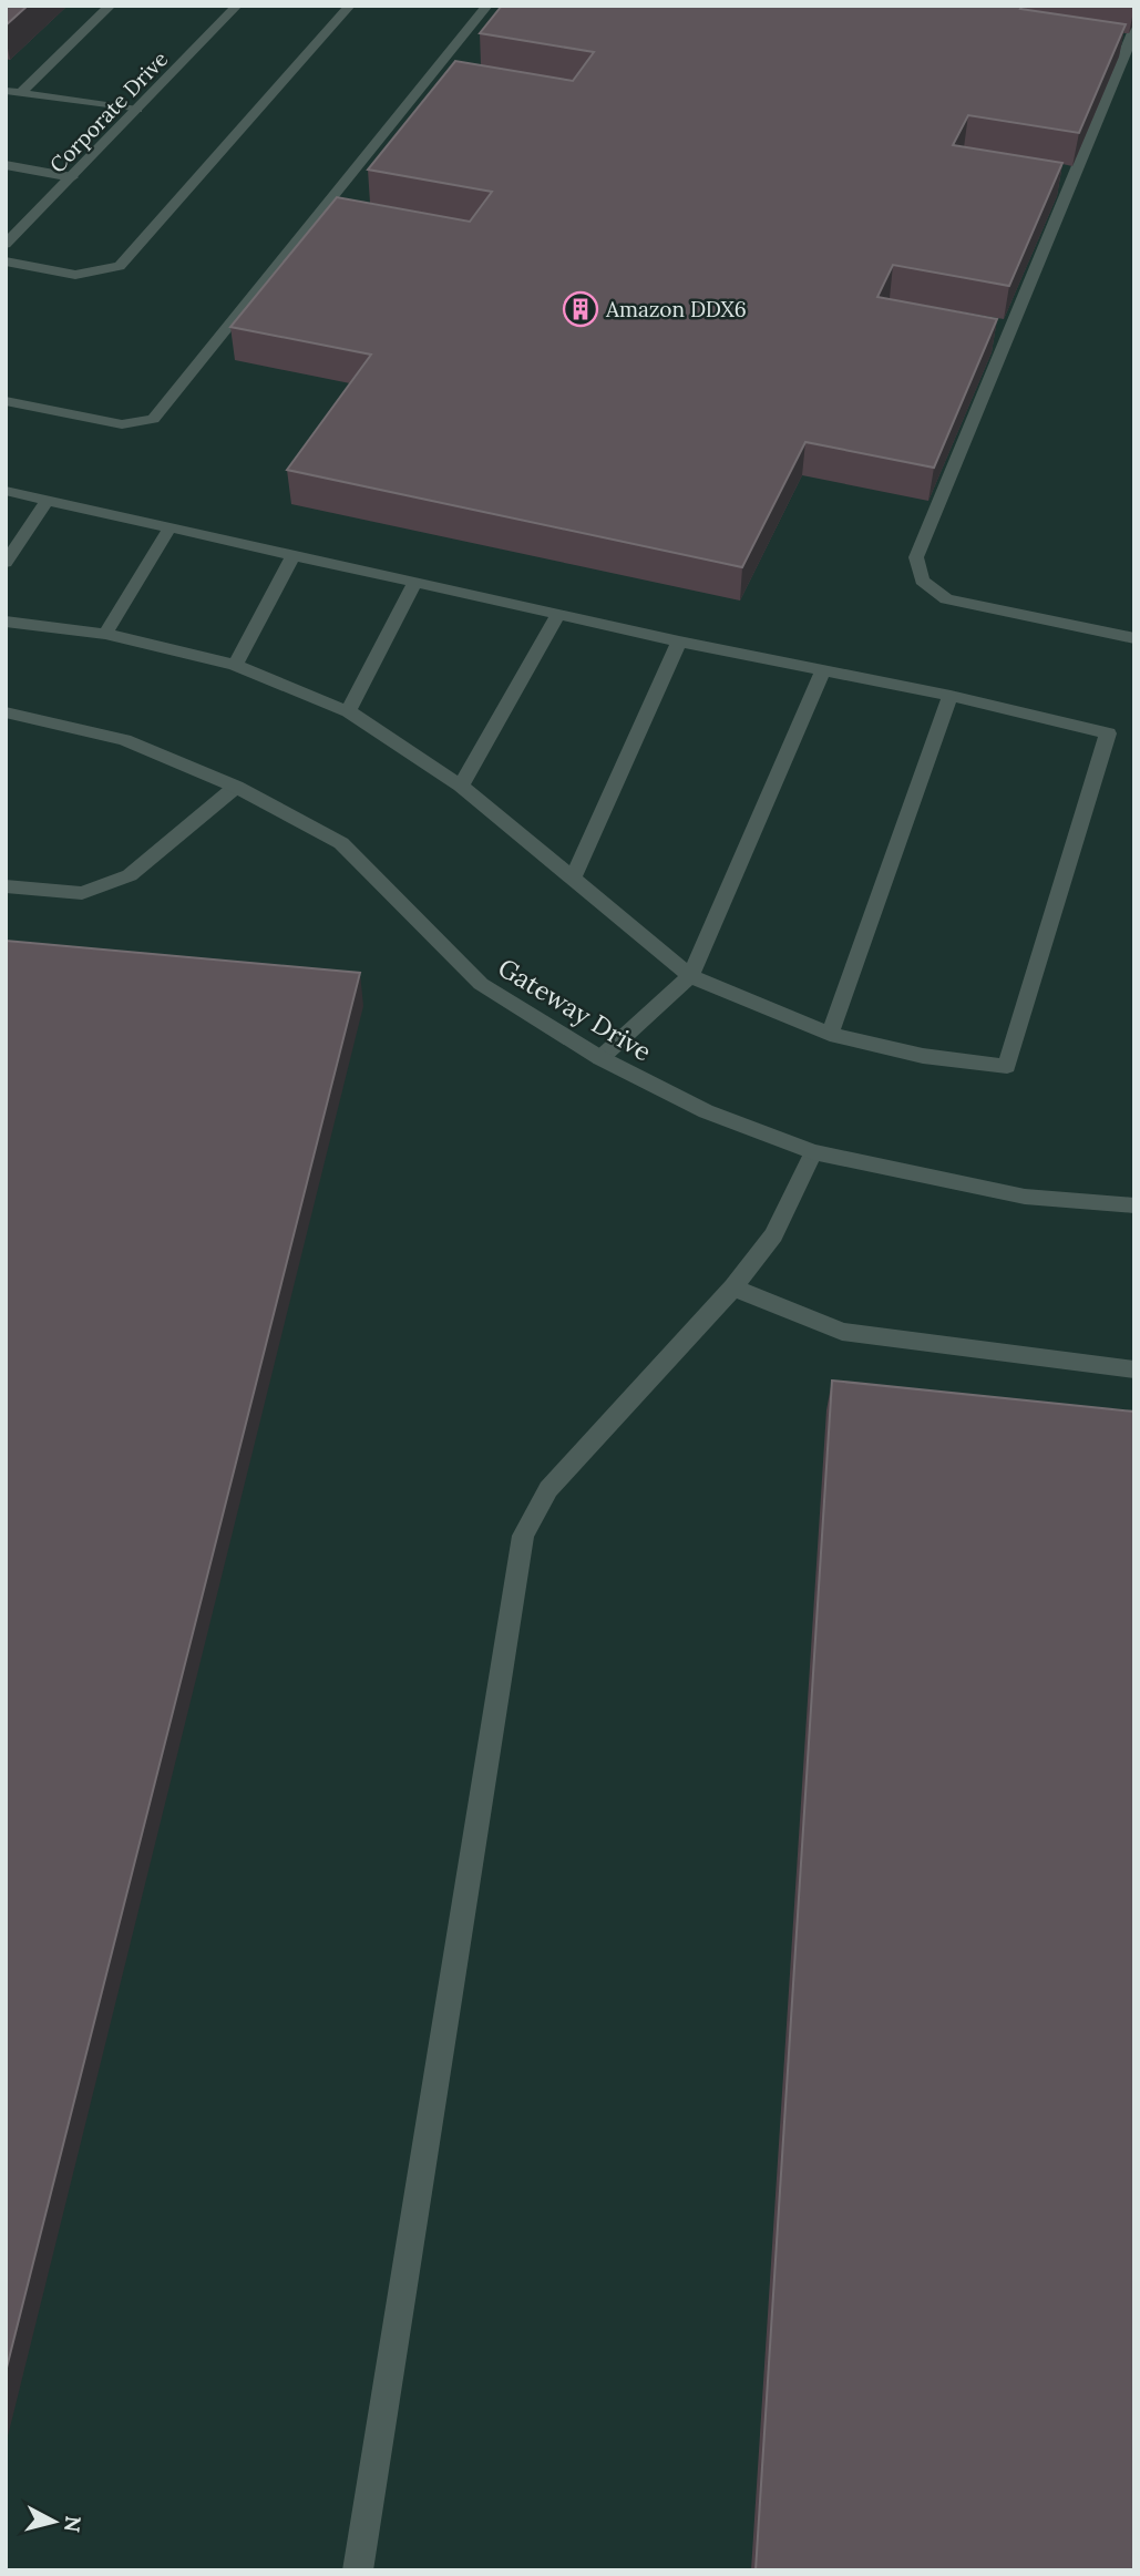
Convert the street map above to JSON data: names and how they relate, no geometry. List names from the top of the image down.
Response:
{
  "streets": {
    "street": ["Corporate Drive", "Gateway Drive"]
  },
  "places": {
    "building": ["Amazon DDX6"]
  },
  "north": "right"
}
